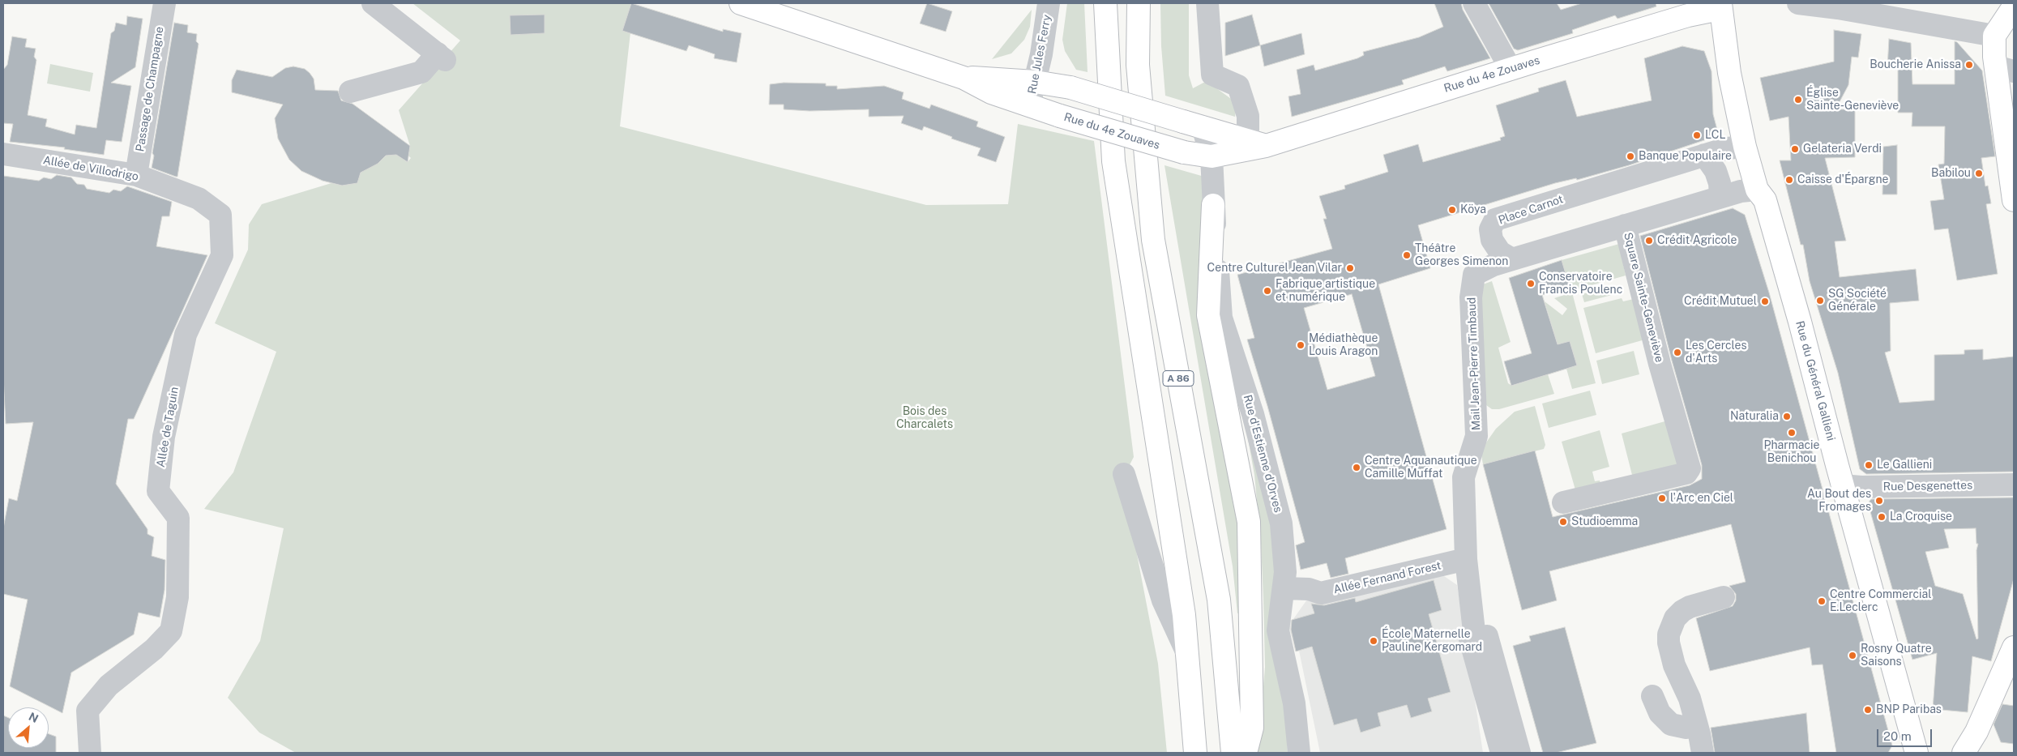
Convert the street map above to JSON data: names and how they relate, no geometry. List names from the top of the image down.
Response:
{
  "streets": {
    "main road": ["Rue du 4e Zouaves", "A 86", "Rue du Général Gallieni"],
    "street": [
      "Rue Jules Ferry",
      "Passage de Champagne",
      "Allée de Villodrigo",
      "Place Carnot",
      "Square Sainte-Geneviève",
      "Mail Jean-Pierre Timbaud",
      "Allée de Taguin",
      "Rue d'Estienne d'Orves",
      "Rue Desgenettes",
      "Allée Fernand Forest"
    ]
  },
  "crossings": [
    ["Rue Jules Ferry", "Rue du 4e Zouaves"],
    ["Rue du 4e Zouaves", "Rue du Général Gallieni"],
    ["Rue du 4e Zouaves", "Rue d'Estienne d'Orves"],
    ["Passage de Champagne", "Allée de Villodrigo"],
    ["Allée de Villodrigo", "Allée de Taguin"],
    ["Place Carnot", "Mail Jean-Pierre Timbaud"],
    ["Place Carnot", "Rue du Général Gallieni"],
    ["Mail Jean-Pierre Timbaud", "Allée Fernand Forest"],
    ["Rue du Général Gallieni", "Rue Desgenettes"],
    ["Rue d'Estienne d'Orves", "Allée Fernand Forest"]
  ],
  "parks": ["Bois des Charcalets"],
  "places": [
    "Boucherie Anissa",
    "Église Sainte-Geneviève",
    "LCL",
    "Gelateria Verdi",
    "Banque Populaire",
    "Babilou",
    "Caisse d'Épargne",
    "Köya",
    "Crédit Agricole",
    "Théâtre Georges Simenon",
    "Centre Culturel Jean Vilar",
    "Conservatoire Francis Poulenc",
    "Fabrique artistique et numérique",
    "SG Société Générale",
    "Crédit Mutuel",
    "Médiathèque Louis Aragon",
    "Les Cercles d'Arts",
    "Naturalia",
    "Pharmacie Benichou",
    "Le Gallieni",
    "Centre Aquanautique Camille Muffat",
    "l'Arc en Ciel",
    "Au Bout des Fromages",
    "La Croquise",
    "Studioemma",
    "Centre Commercial E.Leclerc",
    "École Maternelle Pauline Kergomard",
    "Rosny Quatre Saisons",
    "BNP Paribas"
  ],
  "scale_bar": "20 m",
  "north": "top right"
}
